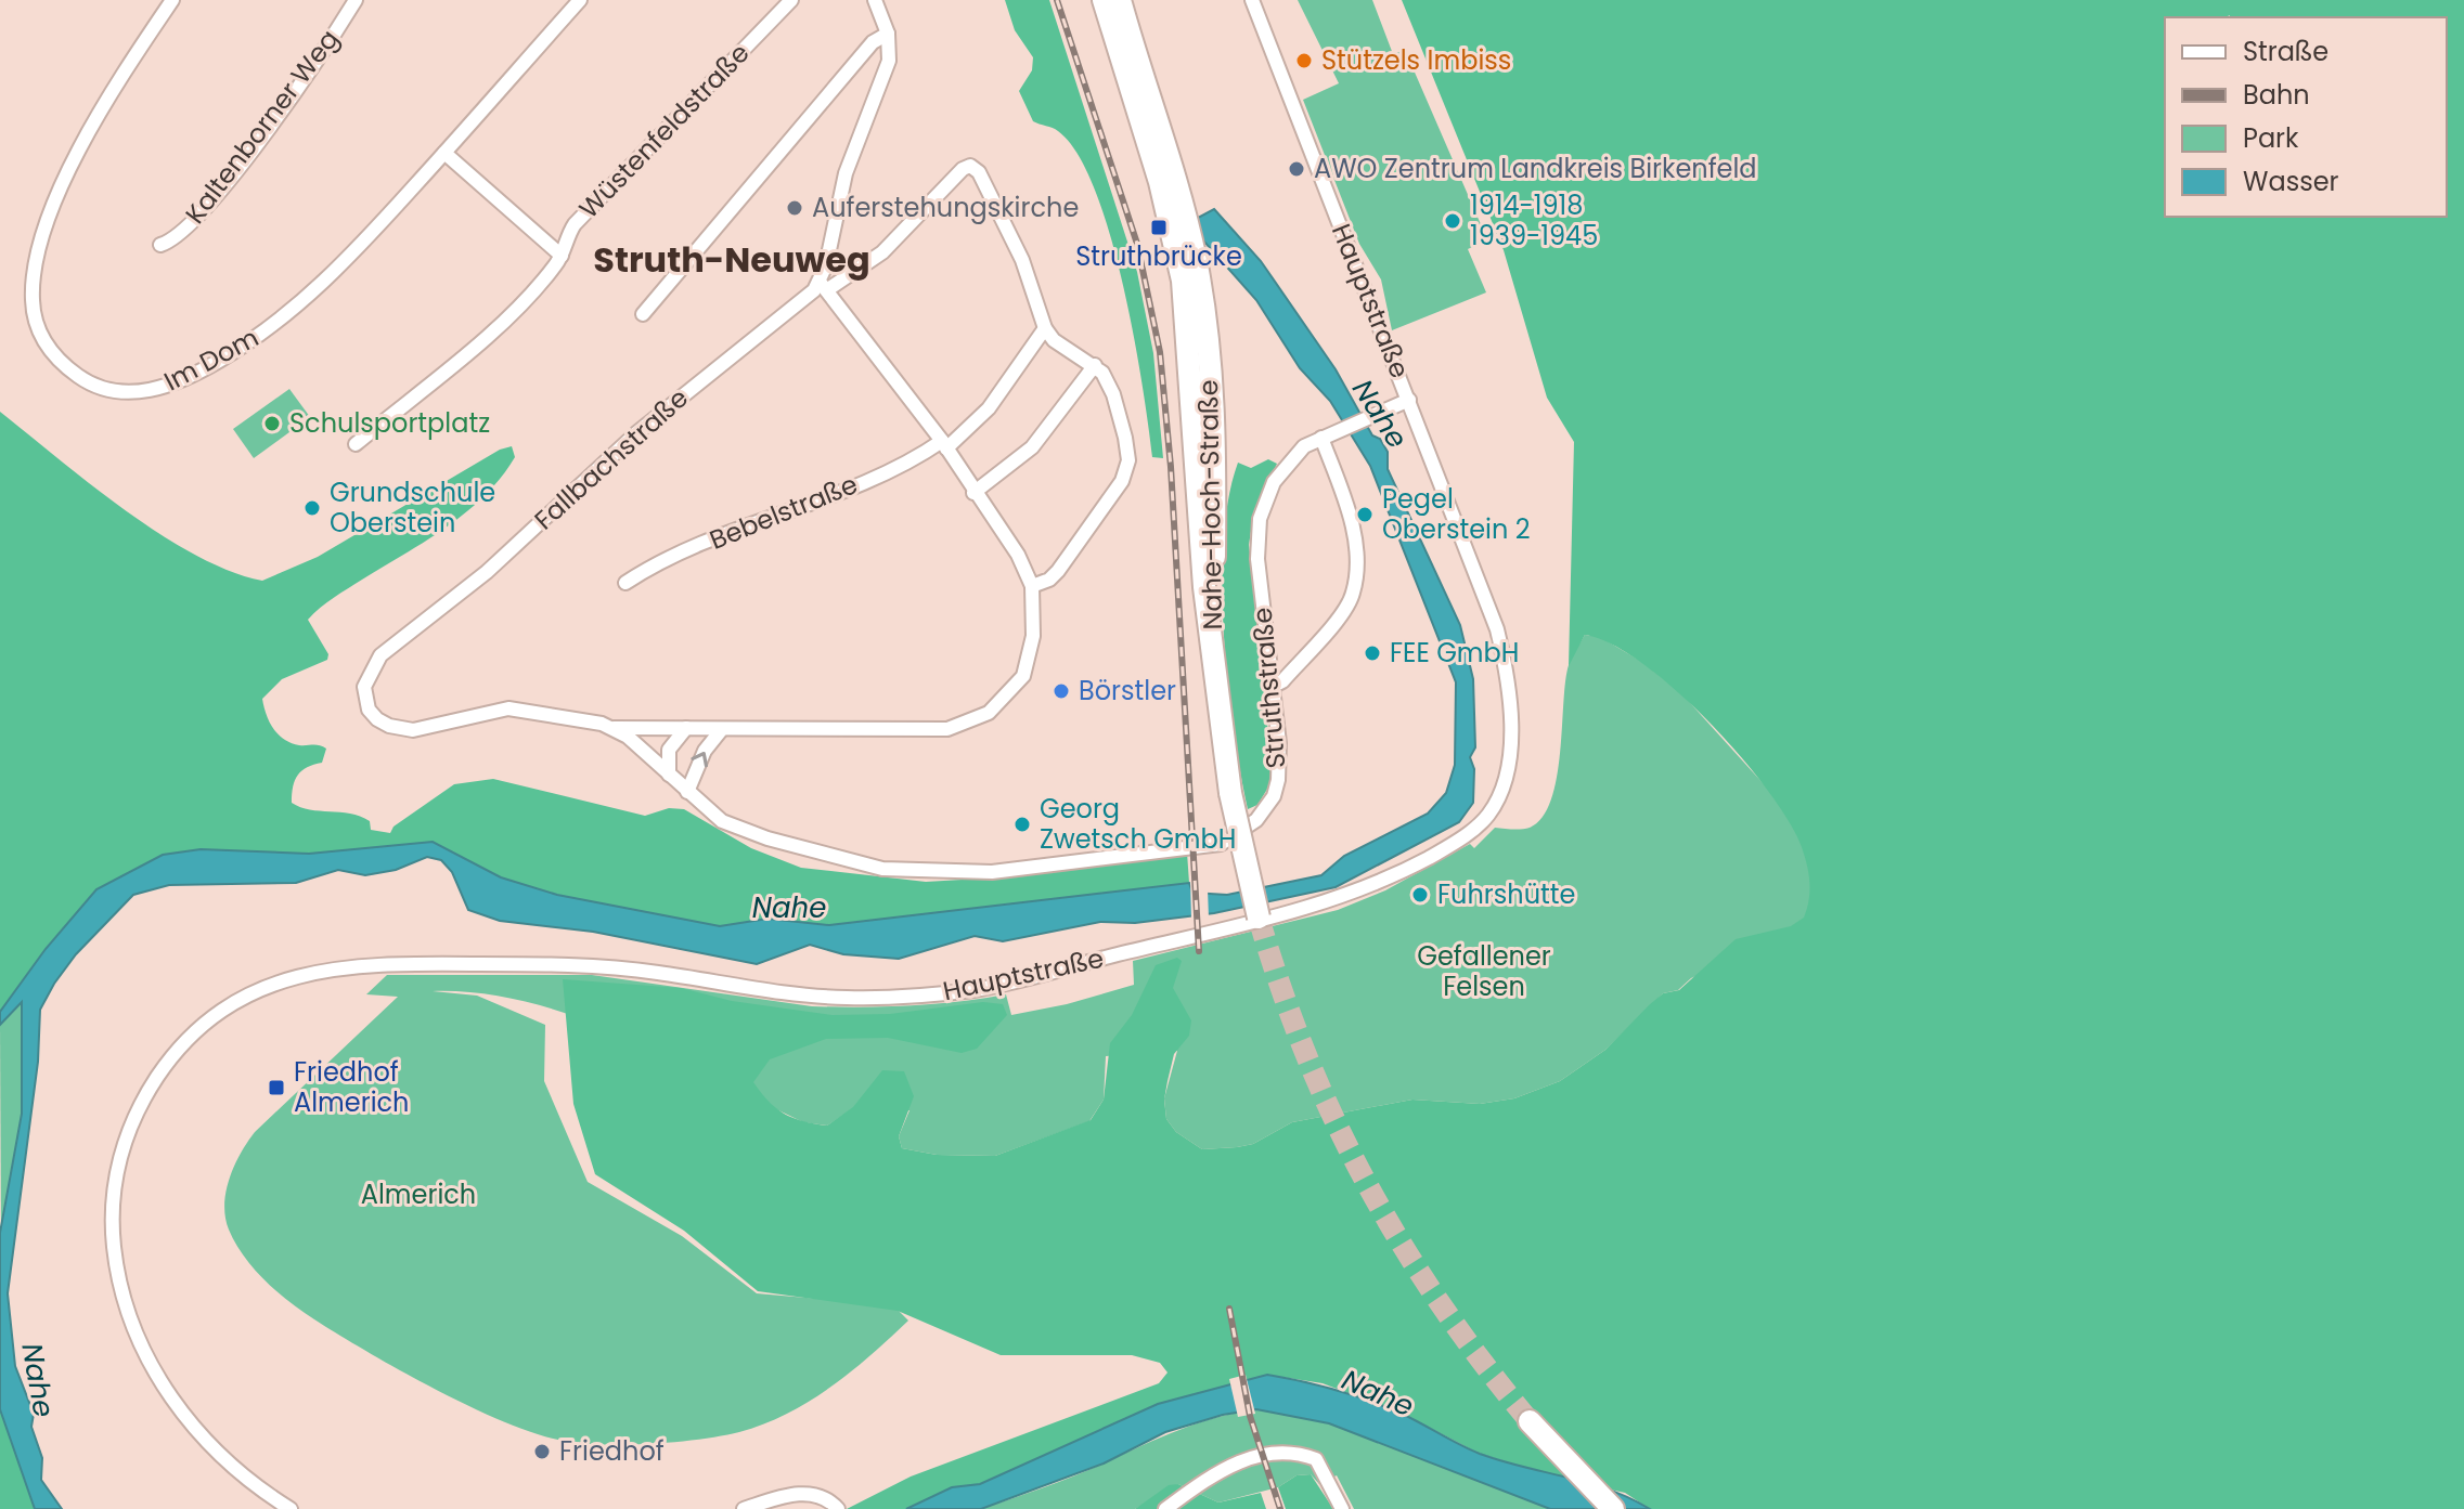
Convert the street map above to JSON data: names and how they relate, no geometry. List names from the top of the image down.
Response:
{
  "streets": {
    "main road": ["Nahe-Hoch-Straße"],
    "street": [
      "Kaltenborner Weg",
      "Wüstenfeldstraße",
      "Hauptstraße",
      "Im Dom",
      "Fallbachstraße",
      "Bebelstraße",
      "Struthstraße"
    ]
  },
  "crossings": [
    ["Hauptstraße", "Struthstraße"],
    ["Fallbachstraße", "Struthstraße"]
  ],
  "districts": ["Struth-Neuweg"],
  "water": ["Nahe"],
  "parks": ["Gefallener Felsen", "Almerich"],
  "places": {
    "other": [
      "Stützels Imbiss",
      "AWO Zentrum Landkreis Birkenfeld",
      "Auferstehungskirche",
      "1914-1918 1939-1945",
      "Schulsportplatz",
      "Grundschule Oberstein",
      "Pegel Oberstein 2",
      "FEE GmbH",
      "Börstler",
      "Georg Zwetsch GmbH",
      "Fuhrshütte",
      "Friedhof"
    ],
    "transit": ["Struthbrücke", "Friedhof Almerich"]
  },
  "legend": [
    "Straße",
    "Bahn",
    "Park",
    "Wasser"
  ]
}
